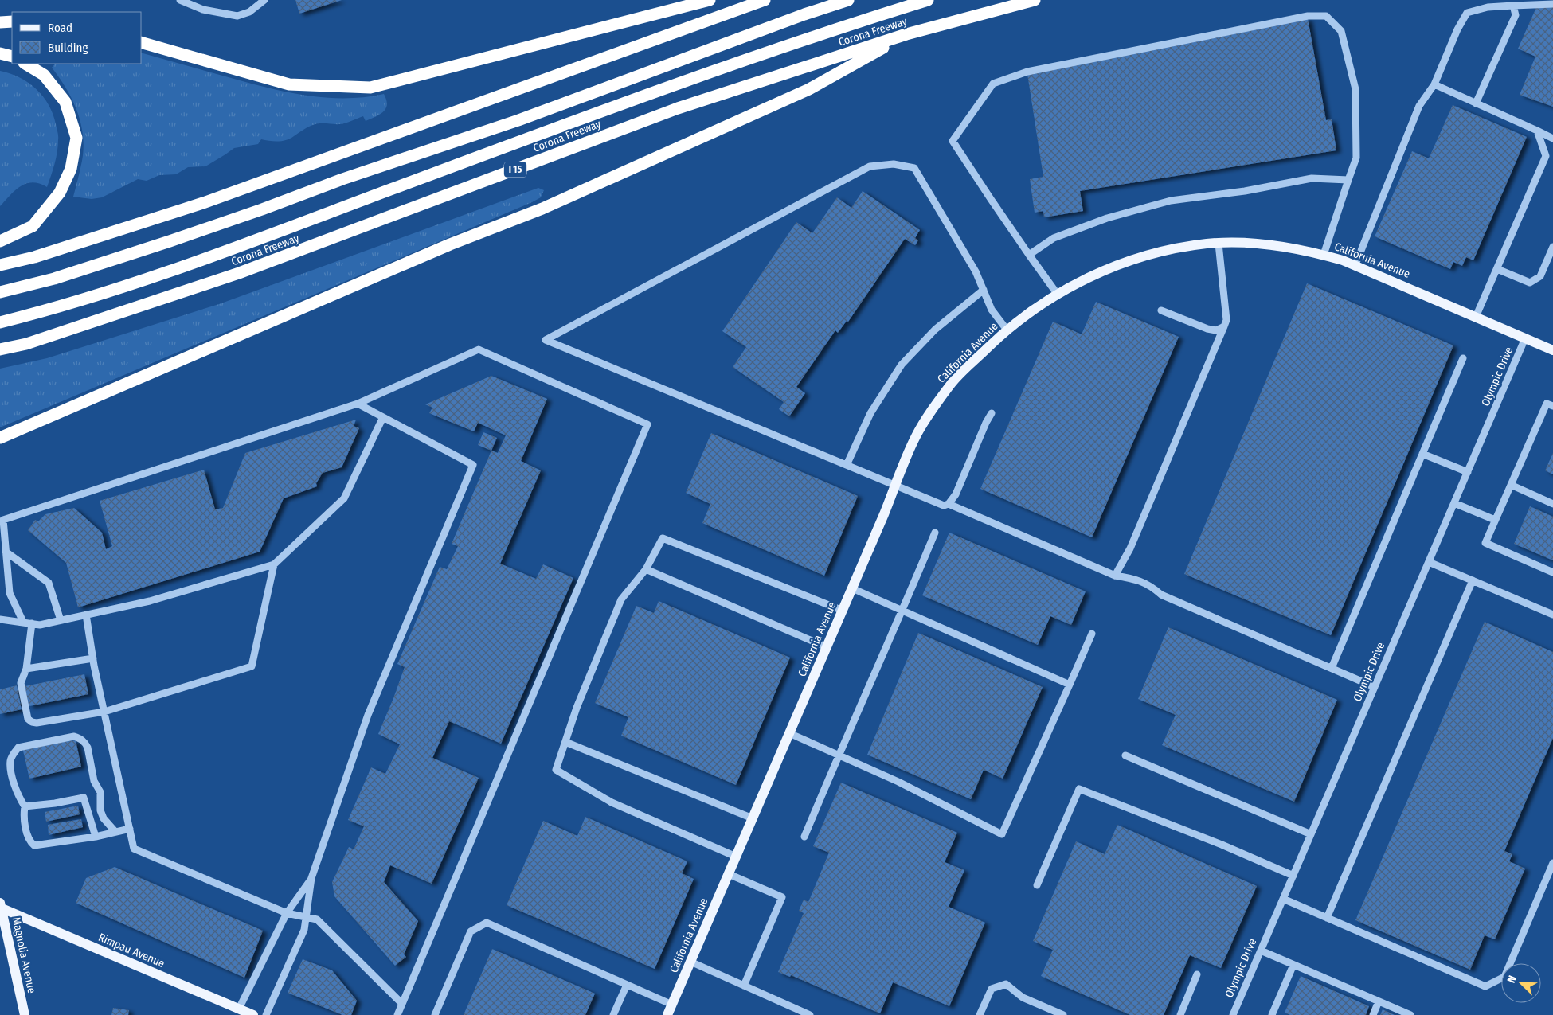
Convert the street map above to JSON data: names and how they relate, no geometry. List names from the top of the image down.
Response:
{
  "streets": {
    "highway": ["Corona Freeway", "I 15"],
    "main road": ["California Avenue", "Rimpau Avenue", "Magnolia Avenue"],
    "street": ["Olympic Drive"]
  },
  "crossings": [
    ["California Avenue", "Olympic Drive"],
    ["Rimpau Avenue", "Magnolia Avenue"]
  ],
  "legend": ["Road", "Building"],
  "north": "top left"
}
